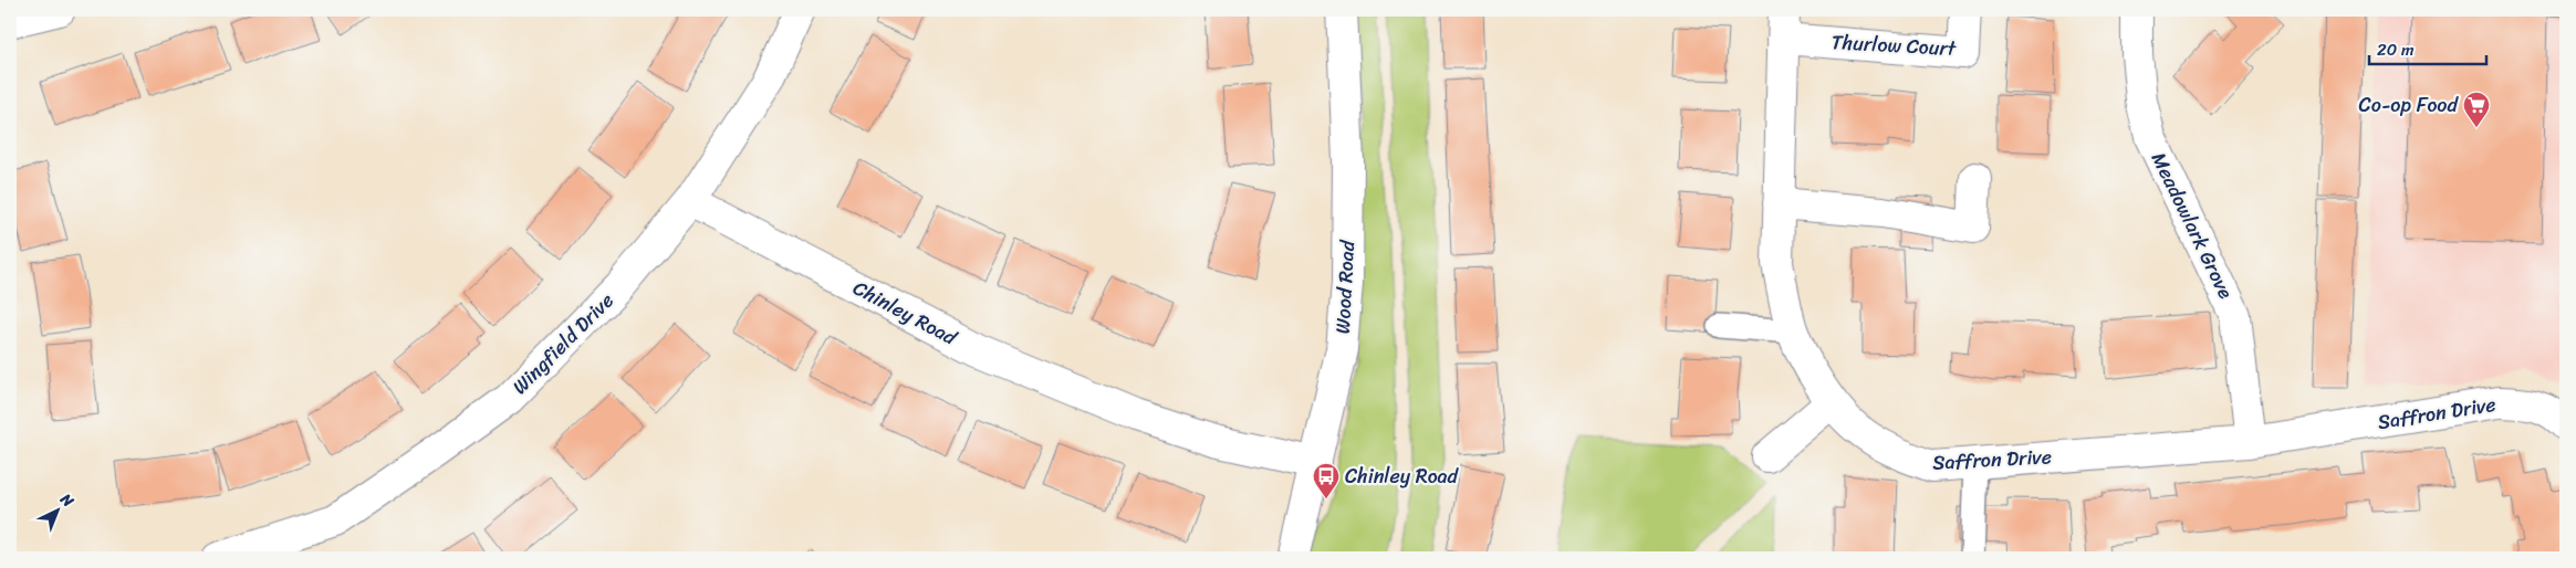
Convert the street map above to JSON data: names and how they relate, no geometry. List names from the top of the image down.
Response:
{
  "streets": {
    "street": [
      "Thurlow Court",
      "Meadowlark Grove",
      "Wood Road",
      "Chinley Road",
      "Wingfield Drive",
      "Saffron Drive"
    ]
  },
  "crossings": [
    ["Thurlow Court", "Saffron Drive"],
    ["Meadowlark Grove", "Saffron Drive"],
    ["Wood Road", "Chinley Road"],
    ["Chinley Road", "Wingfield Drive"]
  ],
  "places": {
    "supermarket": ["Co-op Food"],
    "bus stop": ["Chinley Road"]
  },
  "scale_bar": "20 m",
  "north": "top right"
}
